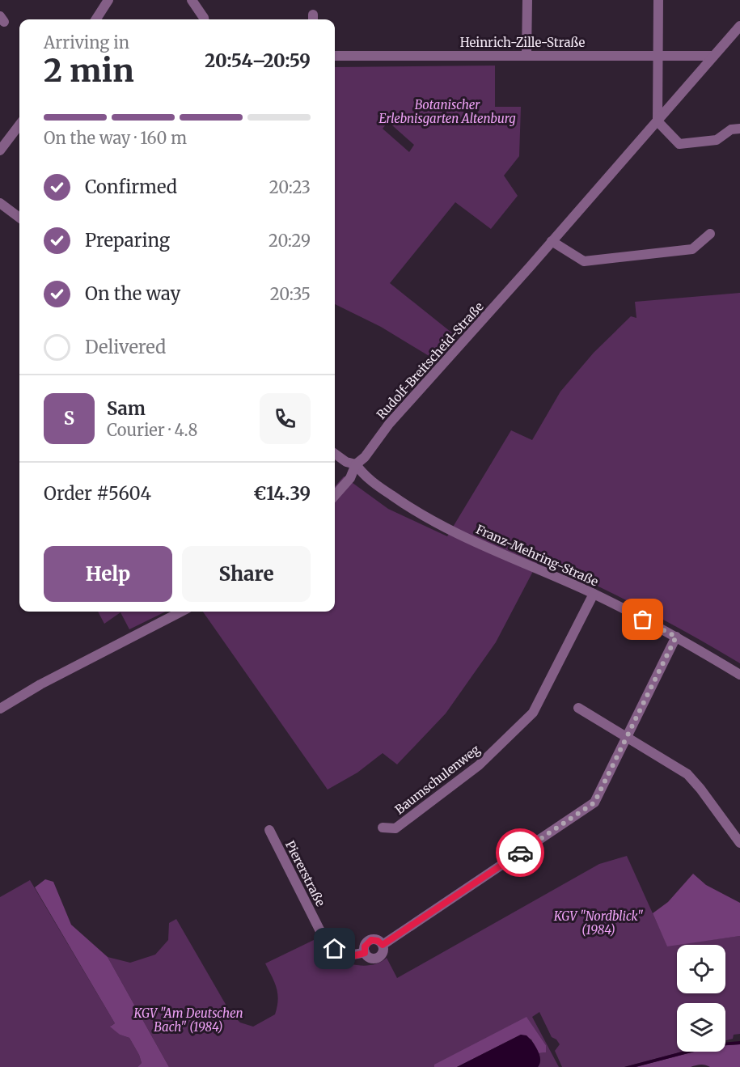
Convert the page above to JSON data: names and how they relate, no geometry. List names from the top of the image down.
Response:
{
  "streets": {
    "street": [
      "Heinrich-Zille-Straße",
      "Rudolf-Breitscheid-Straße",
      "Franz-Mehring-Straße",
      "Baumschulenweg",
      "Piererstraße"
    ]
  },
  "crossings": [
    ["Heinrich-Zille-Straße", "Rudolf-Breitscheid-Straße"],
    ["Rudolf-Breitscheid-Straße", "Franz-Mehring-Straße"],
    ["Franz-Mehring-Straße", "Baumschulenweg"],
    ["Franz-Mehring-Straße", "Piererstraße"]
  ],
  "parks": ["Botanischer Erlebnisgarten Altenburg", "KGV \"Nordblick\" (1984)", "KGV \"Am Deutschen Bach\" (1984)"],
  "page": {
    "heading": ["2 min", "Arriving in", "20:54–20:59"],
    "panel": [
      "Sam",
      "Courier · 4.8",
      "Order #5604",
      "€14.39"
    ],
    "bar": "On the way · 160 m",
    "list": [
      ["Confirmed", "20:23"],
      ["Preparing", "20:29"],
      ["On the way", "20:35"],
      "Delivered"
    ],
    "round": "S",
    "buttons": ["Help", "Share"]
  }
}
